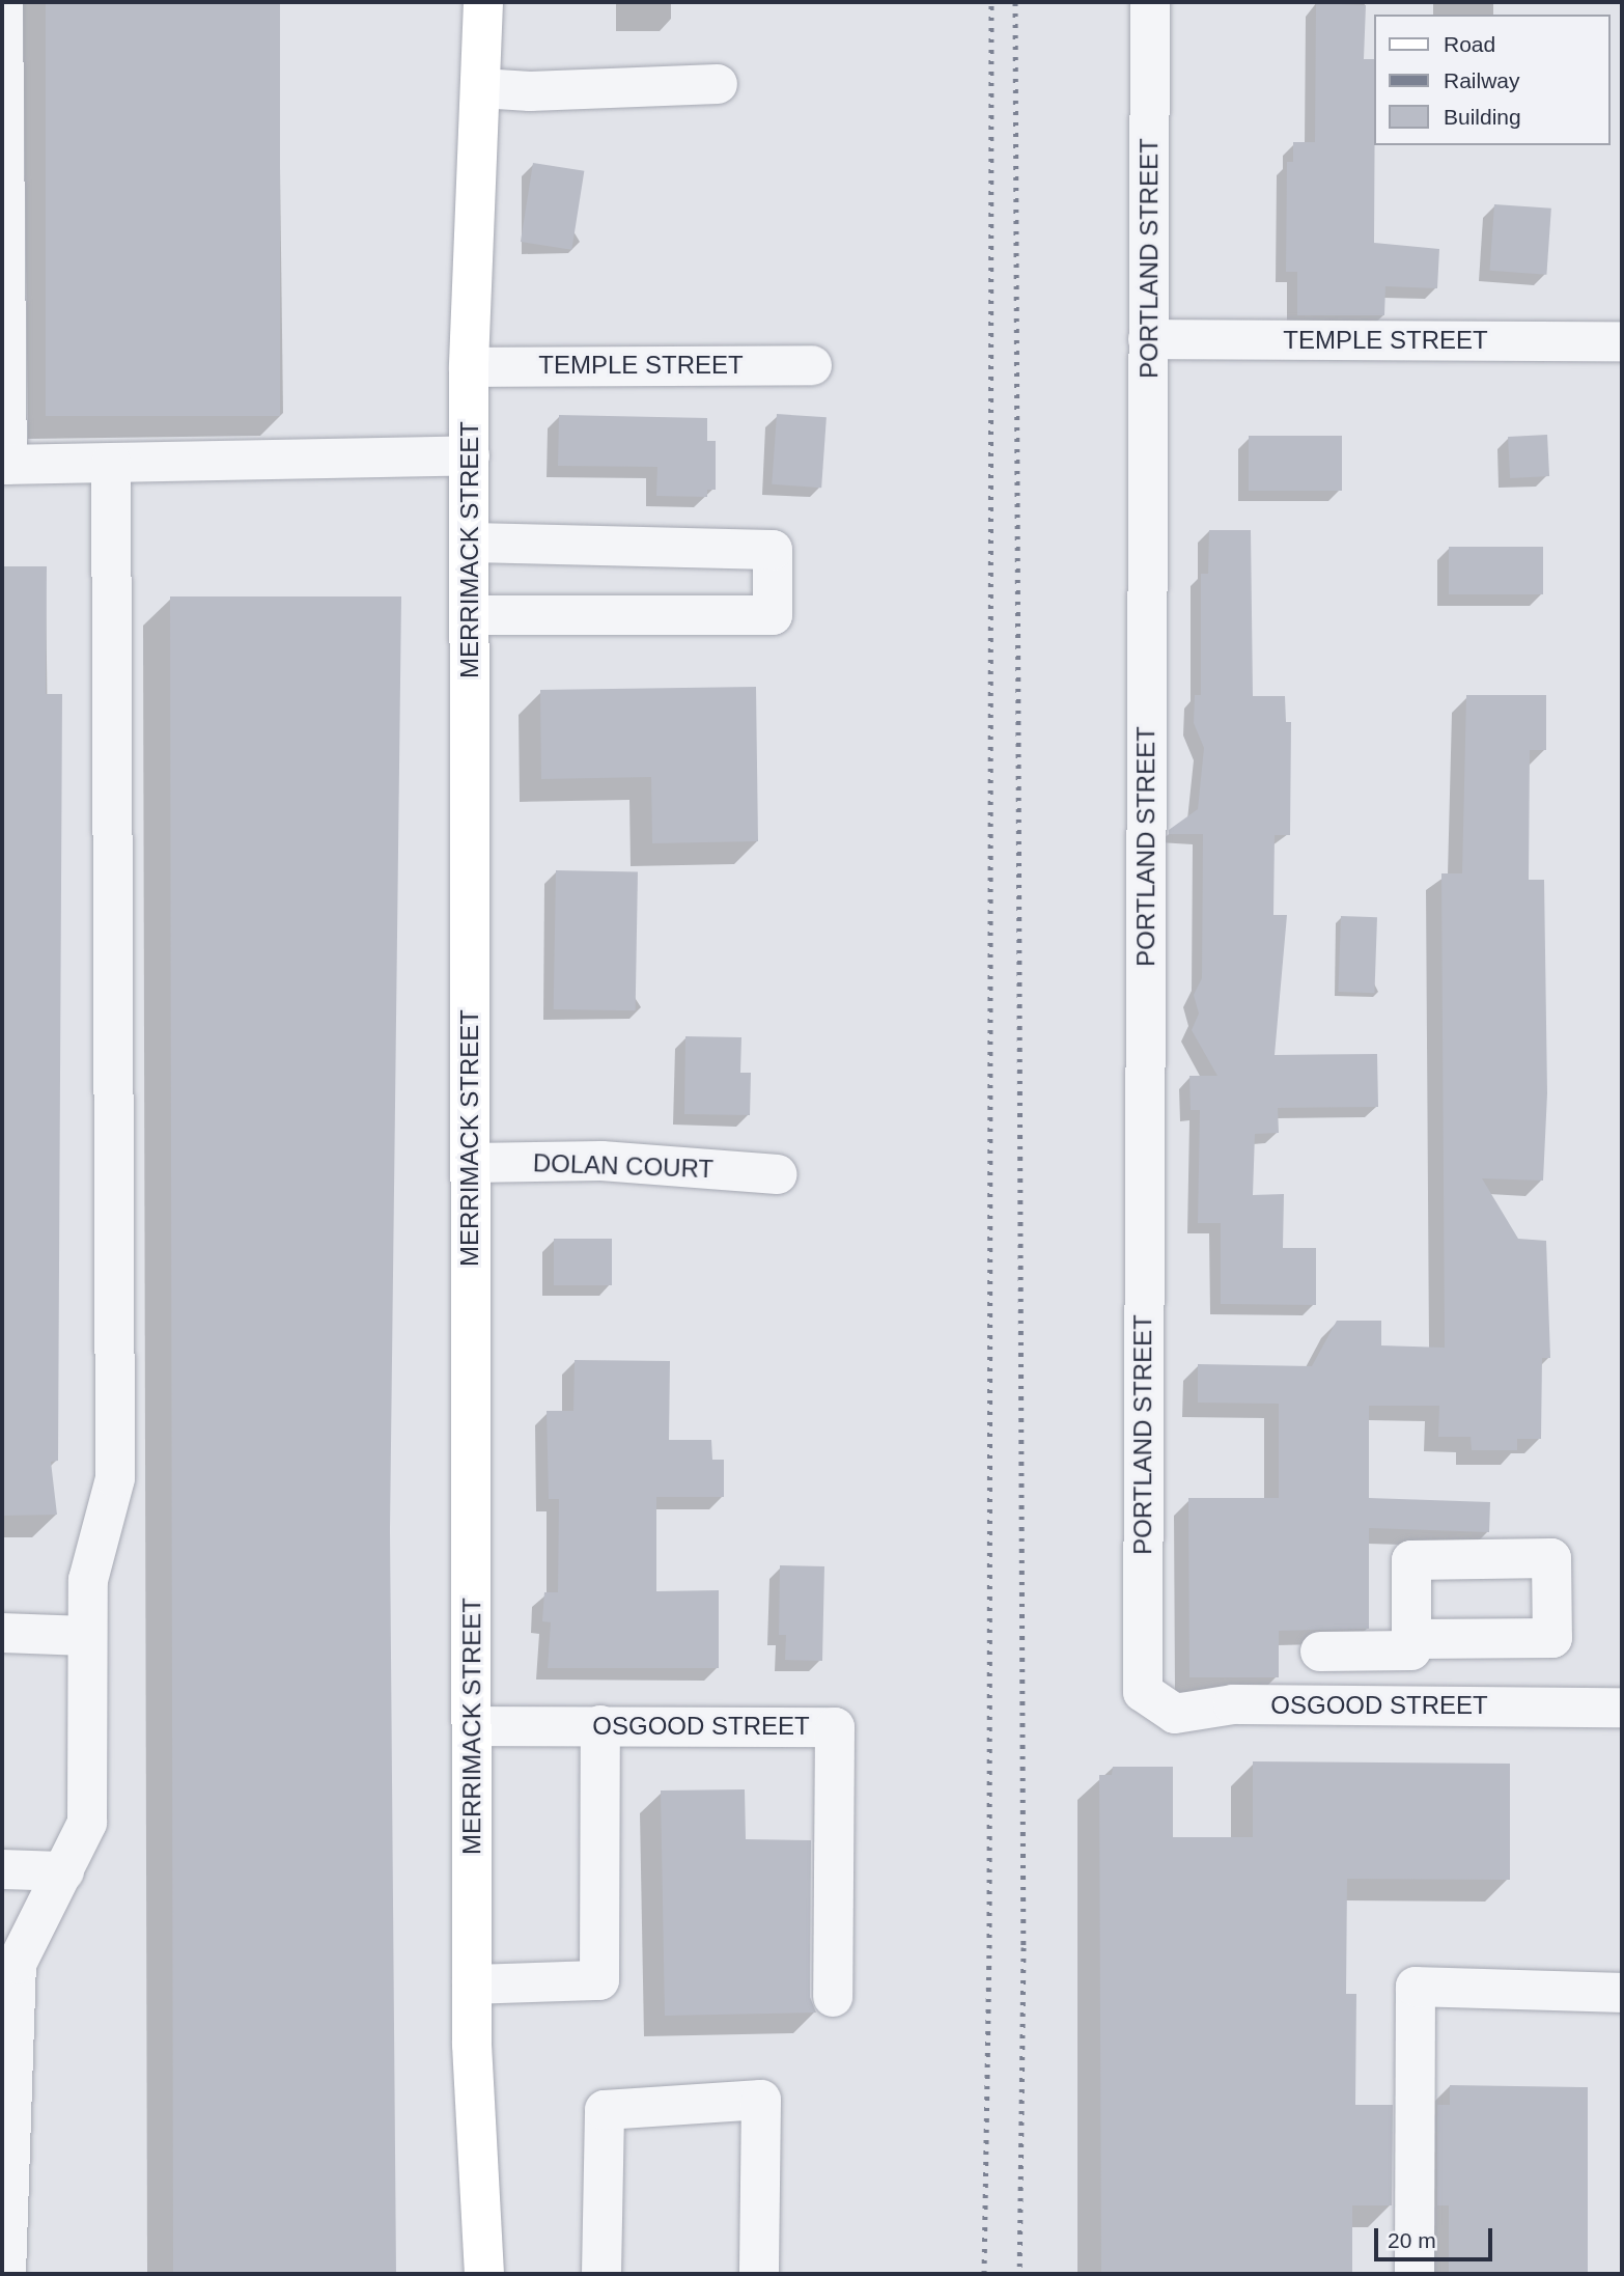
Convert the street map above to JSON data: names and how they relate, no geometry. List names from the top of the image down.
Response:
{
  "streets": {
    "main road": ["MERRIMACK STREET"],
    "street": [
      "PORTLAND STREET",
      "TEMPLE STREET",
      "DOLAN COURT",
      "OSGOOD STREET"
    ]
  },
  "crossings": [
    ["PORTLAND STREET", "TEMPLE STREET"],
    ["PORTLAND STREET", "OSGOOD STREET"],
    ["TEMPLE STREET", "MERRIMACK STREET"],
    ["MERRIMACK STREET", "DOLAN COURT"],
    ["MERRIMACK STREET", "OSGOOD STREET"]
  ],
  "legend": ["Road", "Railway", "Building"],
  "scale_bar": "20 m"
}
